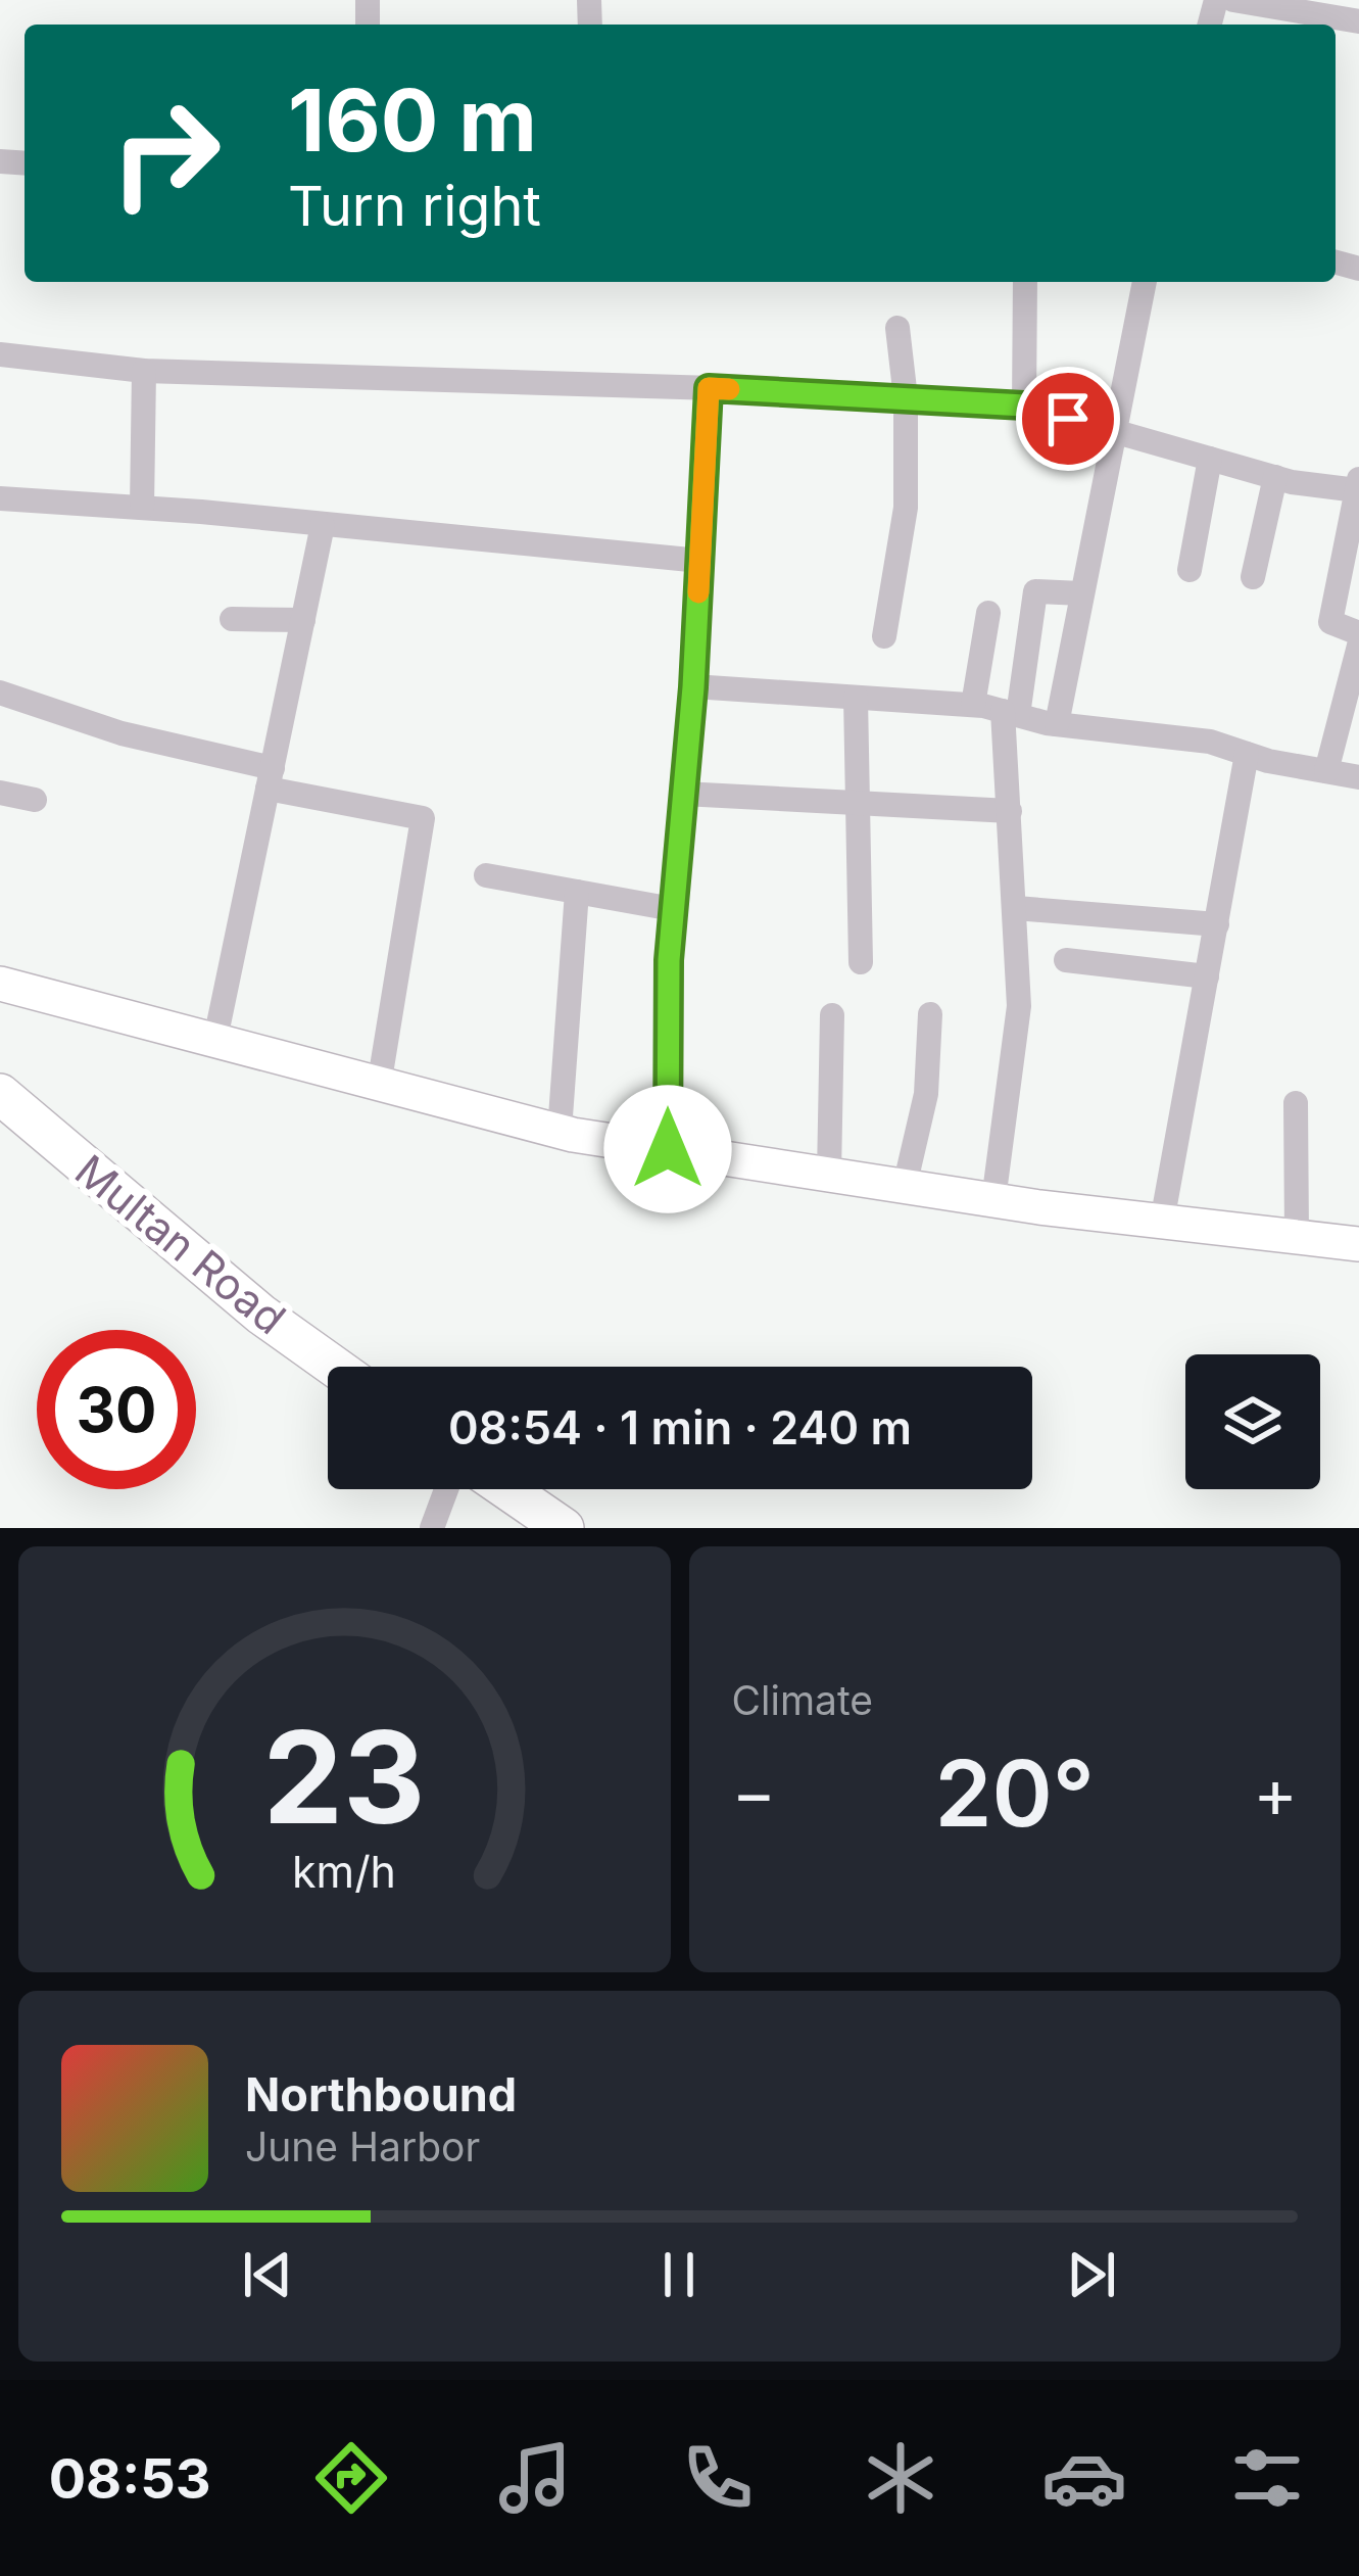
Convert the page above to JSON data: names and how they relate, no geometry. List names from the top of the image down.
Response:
{
  "streets": {
    "main road": ["Multan Road"]
  },
  "page": {
    "turn": ["160 m", "Turn right"],
    "limit": "30",
    "trip": "08:54 · 1 min · 240 m",
    "tile": "Climate",
    "heat": ["−", "20°", "+"],
    "song": ["Northbound", "June Harbor"],
    "tabs": "08:53",
    "gauge": ["23", "km/h"]
  }
}
